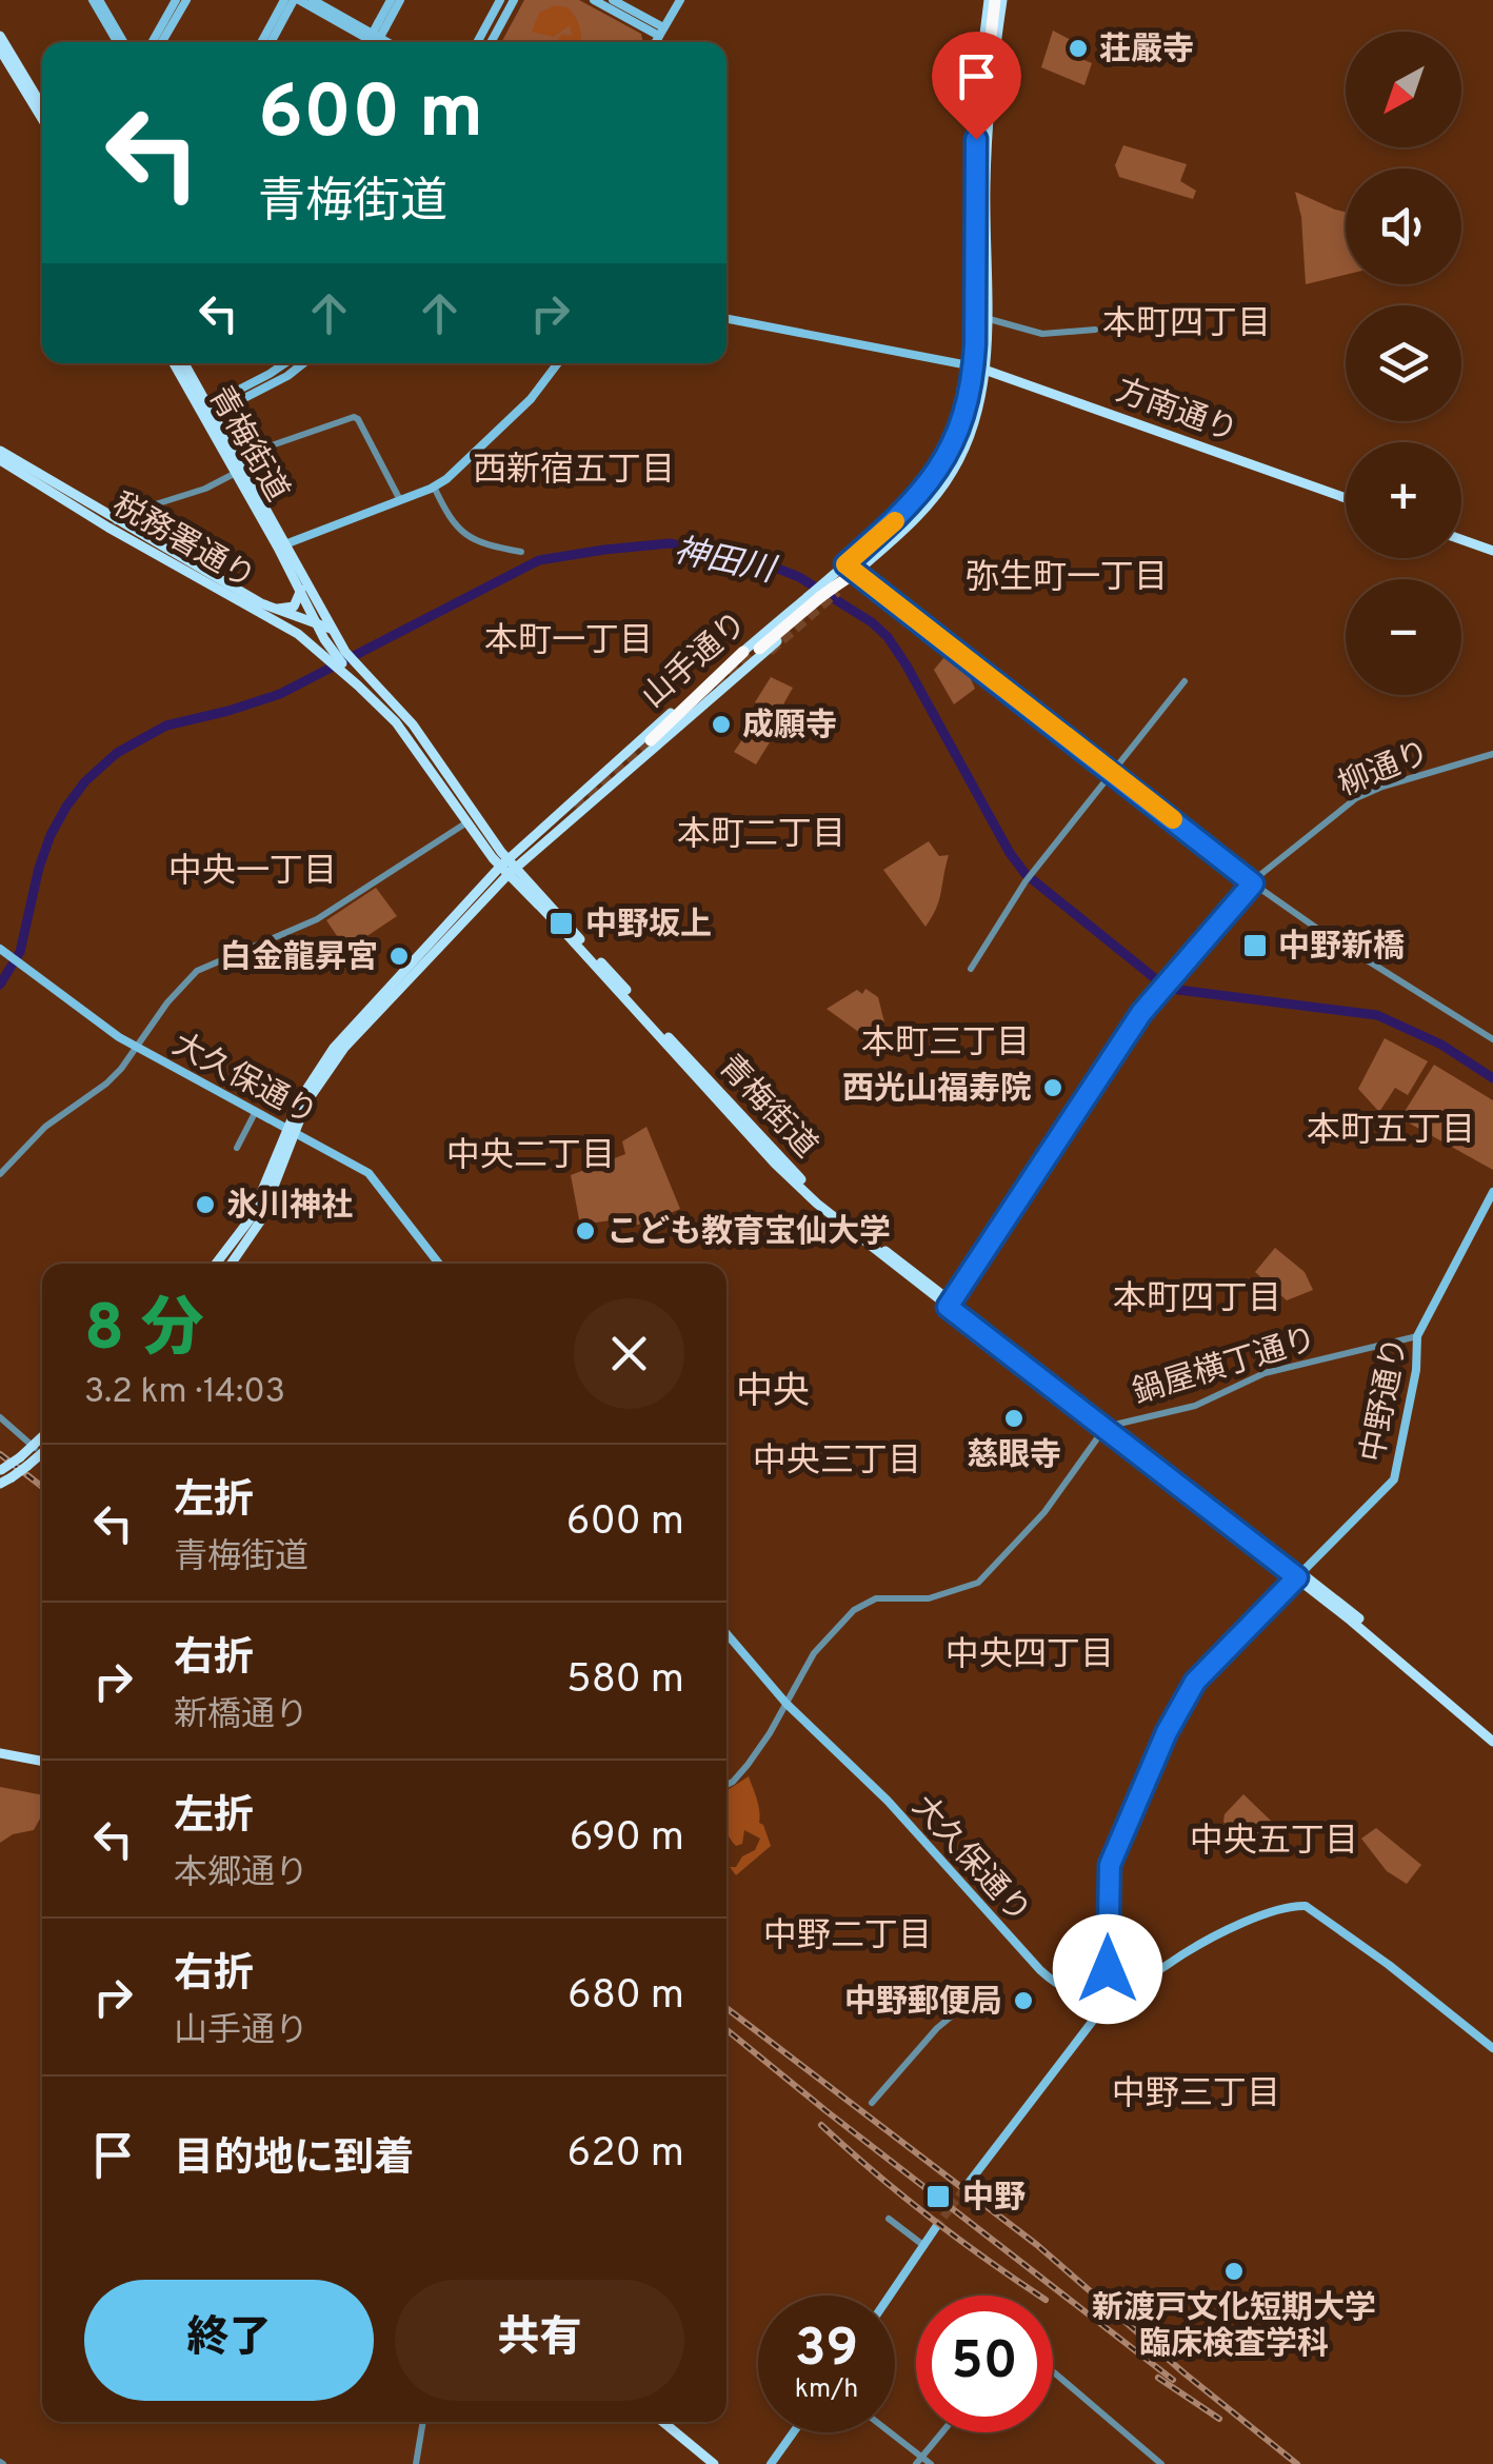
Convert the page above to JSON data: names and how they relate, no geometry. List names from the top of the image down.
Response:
{
  "streets": {
    "main road": [
      "方南通り",
      "青梅街道",
      "税務署通り",
      "山手通り",
      "大久保通り",
      "中野通り"
    ],
    "street": ["柳通り", "鍋屋横丁通り"]
  },
  "crossings": [
    ["青梅街道", "税務署通り"],
    ["青梅街道", "山手通り"],
    ["青梅街道", "柳通り"],
    ["青梅街道", "鍋屋横丁通り"],
    ["青梅街道", "中野通り"],
    ["山手通り", "大久保通り"],
    ["大久保通り", "中野通り"],
    ["鍋屋横丁通り", "中野通り"]
  ],
  "districts": [
    "本町四丁目",
    "西新宿五丁目",
    "弥生町一丁目",
    "本町一丁目",
    "本町二丁目",
    "中央一丁目",
    "本町三丁目",
    "本町五丁目",
    "中央二丁目",
    "本町四丁目",
    "中央",
    "中央三丁目",
    "中央四丁目",
    "中央五丁目",
    "中野二丁目",
    "中野三丁目"
  ],
  "water": ["神田川"],
  "places": {
    "other": [
      "荘嚴寺",
      "成願寺",
      "白金龍昇宮",
      "西光山福寿院",
      "氷川神社",
      "こども教育宝仙大学",
      "慈眼寺",
      "中野郵便局",
      "新渡戸文化短期大学 臨床検査学科"
    ],
    "transit": ["中野坂上", "中野新橋", "中野"]
  },
  "north": "bottom left",
  "page": {
    "map_buttons": ["+", "−"],
    "turn": ["600 m", "青梅街道"],
    "heading": ["8 分", "3.2 km · 14:03"],
    "list": [
      {
        "name": "左折",
        "note": "青梅街道",
        "value": "600 m"
      },
      {
        "name": "右折",
        "note": "新橋通り",
        "value": "580 m"
      },
      {
        "name": "左折",
        "note": "本郷通り",
        "value": "690 m"
      },
      {
        "name": "右折",
        "note": "山手通り",
        "value": "680 m"
      },
      {
        "name": "目的地に到着",
        "value": "620 m"
      }
    ],
    "buttons": ["終了", "共有"],
    "speed": "39 km/h",
    "limit": "50"
  }
}
